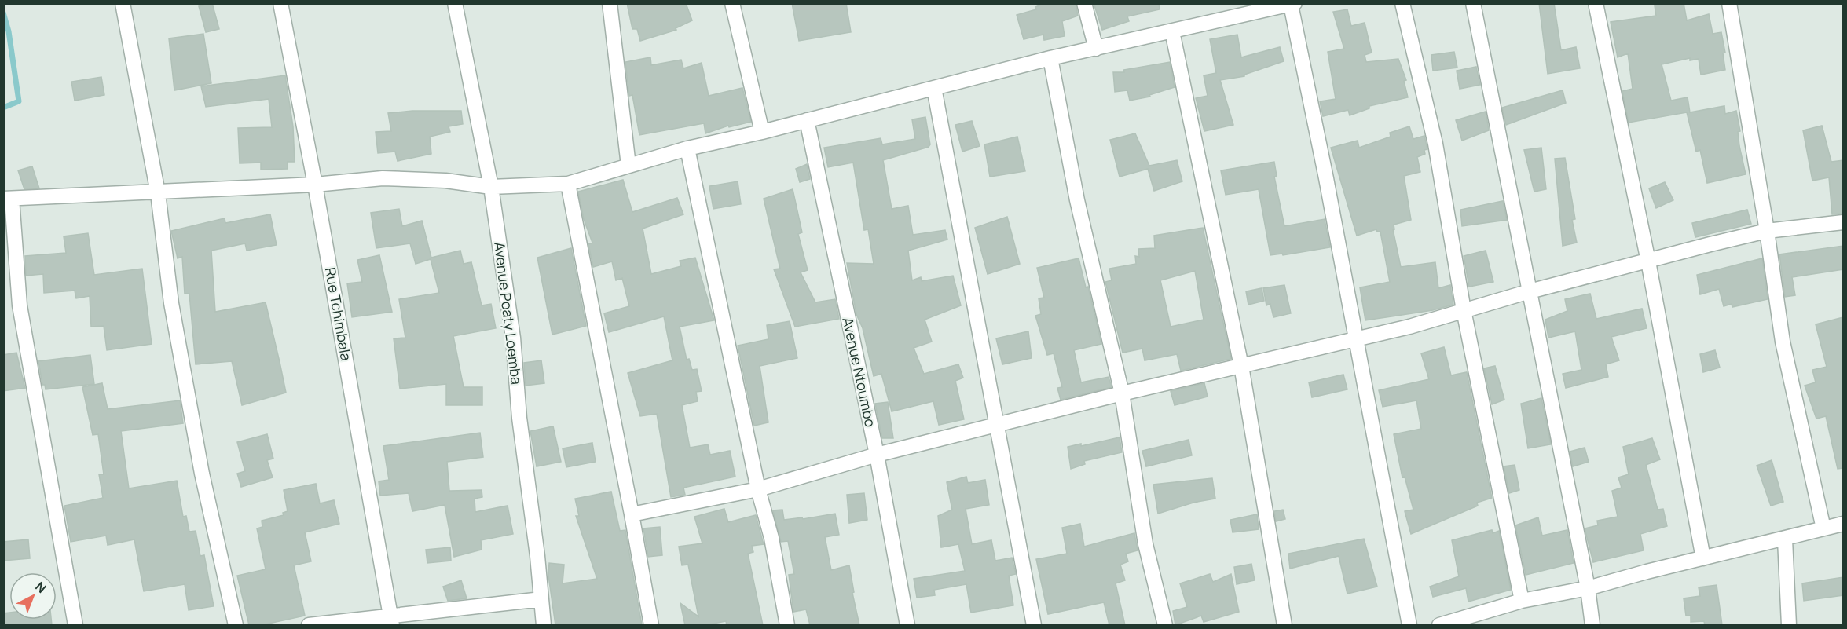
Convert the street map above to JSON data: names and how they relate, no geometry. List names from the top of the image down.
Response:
{
  "streets": {
    "street": ["Avenue Poaty Loemba", "Rue Tchimbala", "Avenue Ntoumbo"]
  },
  "north": "top right"
}
